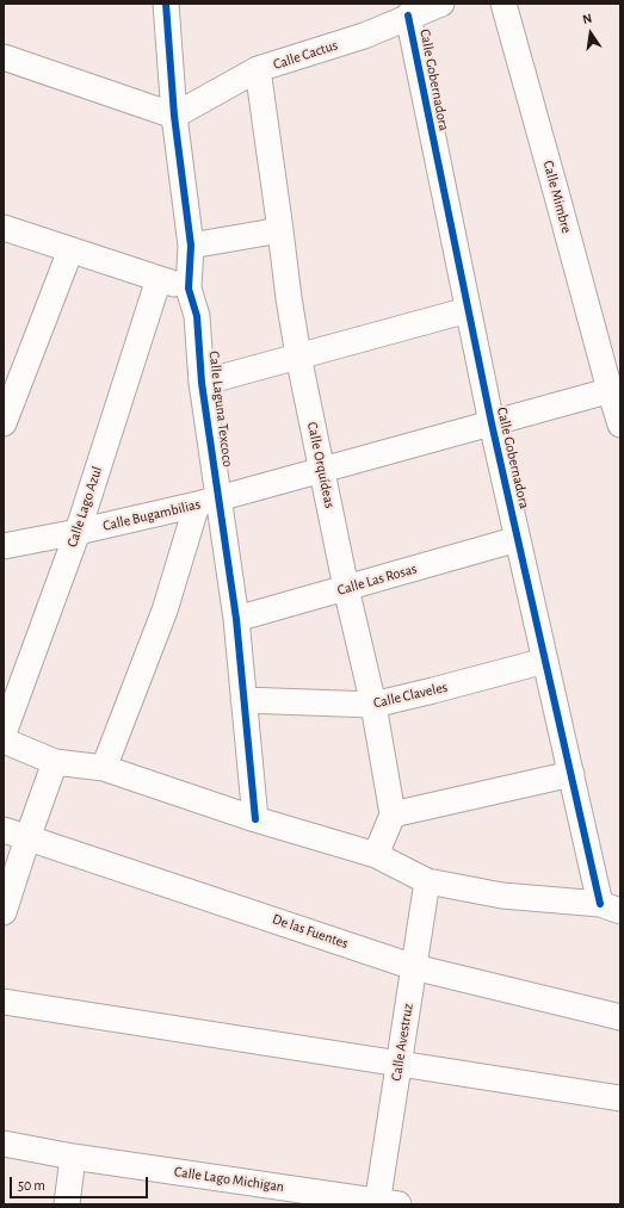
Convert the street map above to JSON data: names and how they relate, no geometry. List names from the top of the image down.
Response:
{
  "streets": {
    "street": [
      "Calle Cactus",
      "Calle Gobernadora",
      "Calle Mimbre",
      "Calle Laguna Texcoco",
      "Calle Orquídeas",
      "Calle Lago Azul",
      "Calle Bugambilias",
      "Calle Las Rosas",
      "Calle Claveles",
      "De las Fuentes",
      "Calle Avestruz",
      "Calle Lago Michigan"
    ]
  },
  "crossings": [
    ["Calle Cactus", "Calle Gobernadora"],
    ["Calle Cactus", "Calle Laguna Texcoco"],
    ["Calle Cactus", "Calle Orquídeas"],
    ["Calle Gobernadora", "Calle Bugambilias"],
    ["Calle Gobernadora", "Calle Las Rosas"],
    ["Calle Gobernadora", "Calle Claveles"],
    ["Calle Mimbre", "Calle Bugambilias"],
    ["Calle Laguna Texcoco", "Calle Bugambilias"],
    ["Calle Laguna Texcoco", "Calle Las Rosas"],
    ["Calle Laguna Texcoco", "Calle Claveles"],
    ["Calle Orquídeas", "Calle Bugambilias"],
    ["Calle Orquídeas", "Calle Las Rosas"],
    ["Calle Orquídeas", "Calle Claveles"],
    ["Calle Lago Azul", "Calle Bugambilias"],
    ["De las Fuentes", "Calle Avestruz"],
    ["Calle Avestruz", "Calle Lago Michigan"]
  ],
  "scale_bar": "50 m",
  "north": "top"
}
